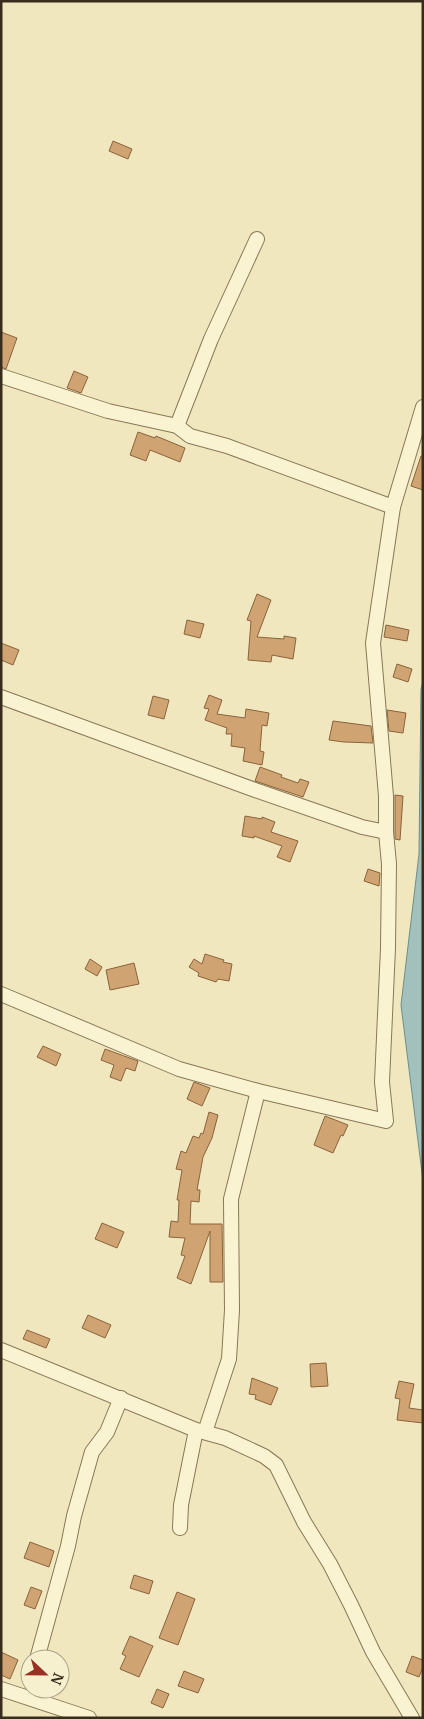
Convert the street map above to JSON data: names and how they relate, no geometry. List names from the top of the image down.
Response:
{
  "north": "right"
}
